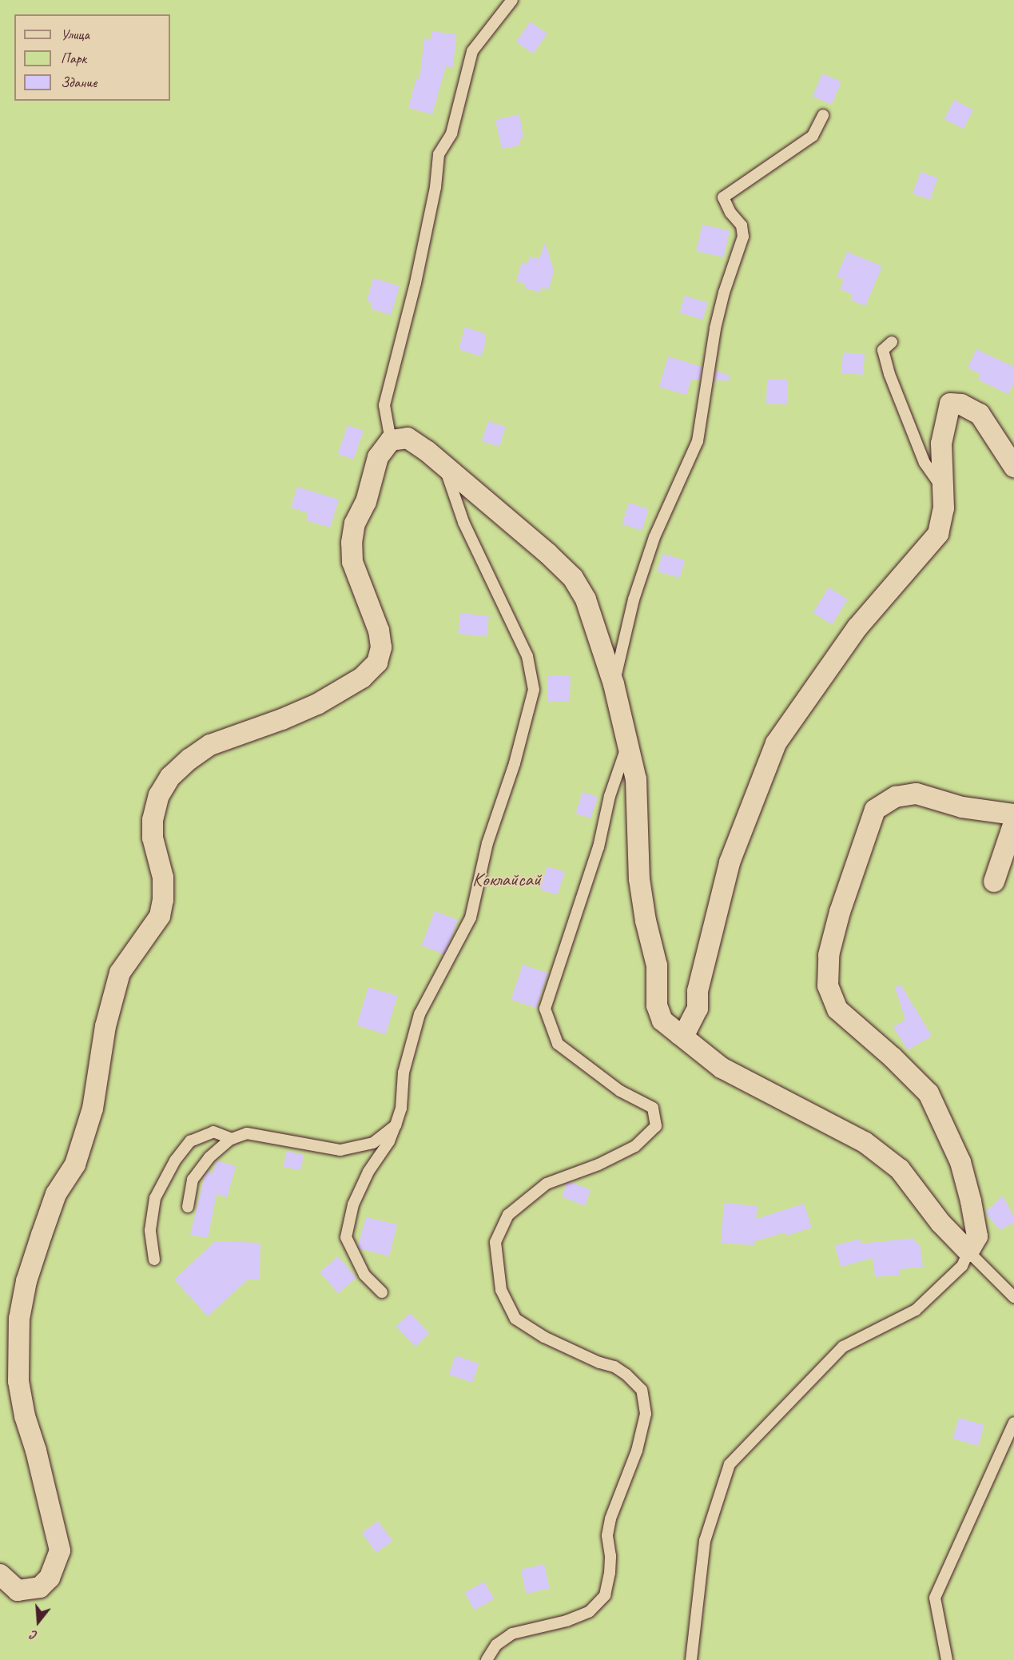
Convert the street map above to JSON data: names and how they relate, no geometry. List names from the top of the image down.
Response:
{
  "parks": ["Көклайсай"],
  "legend": ["Улица", "Парк", "Здание"],
  "north": "bottom"
}
